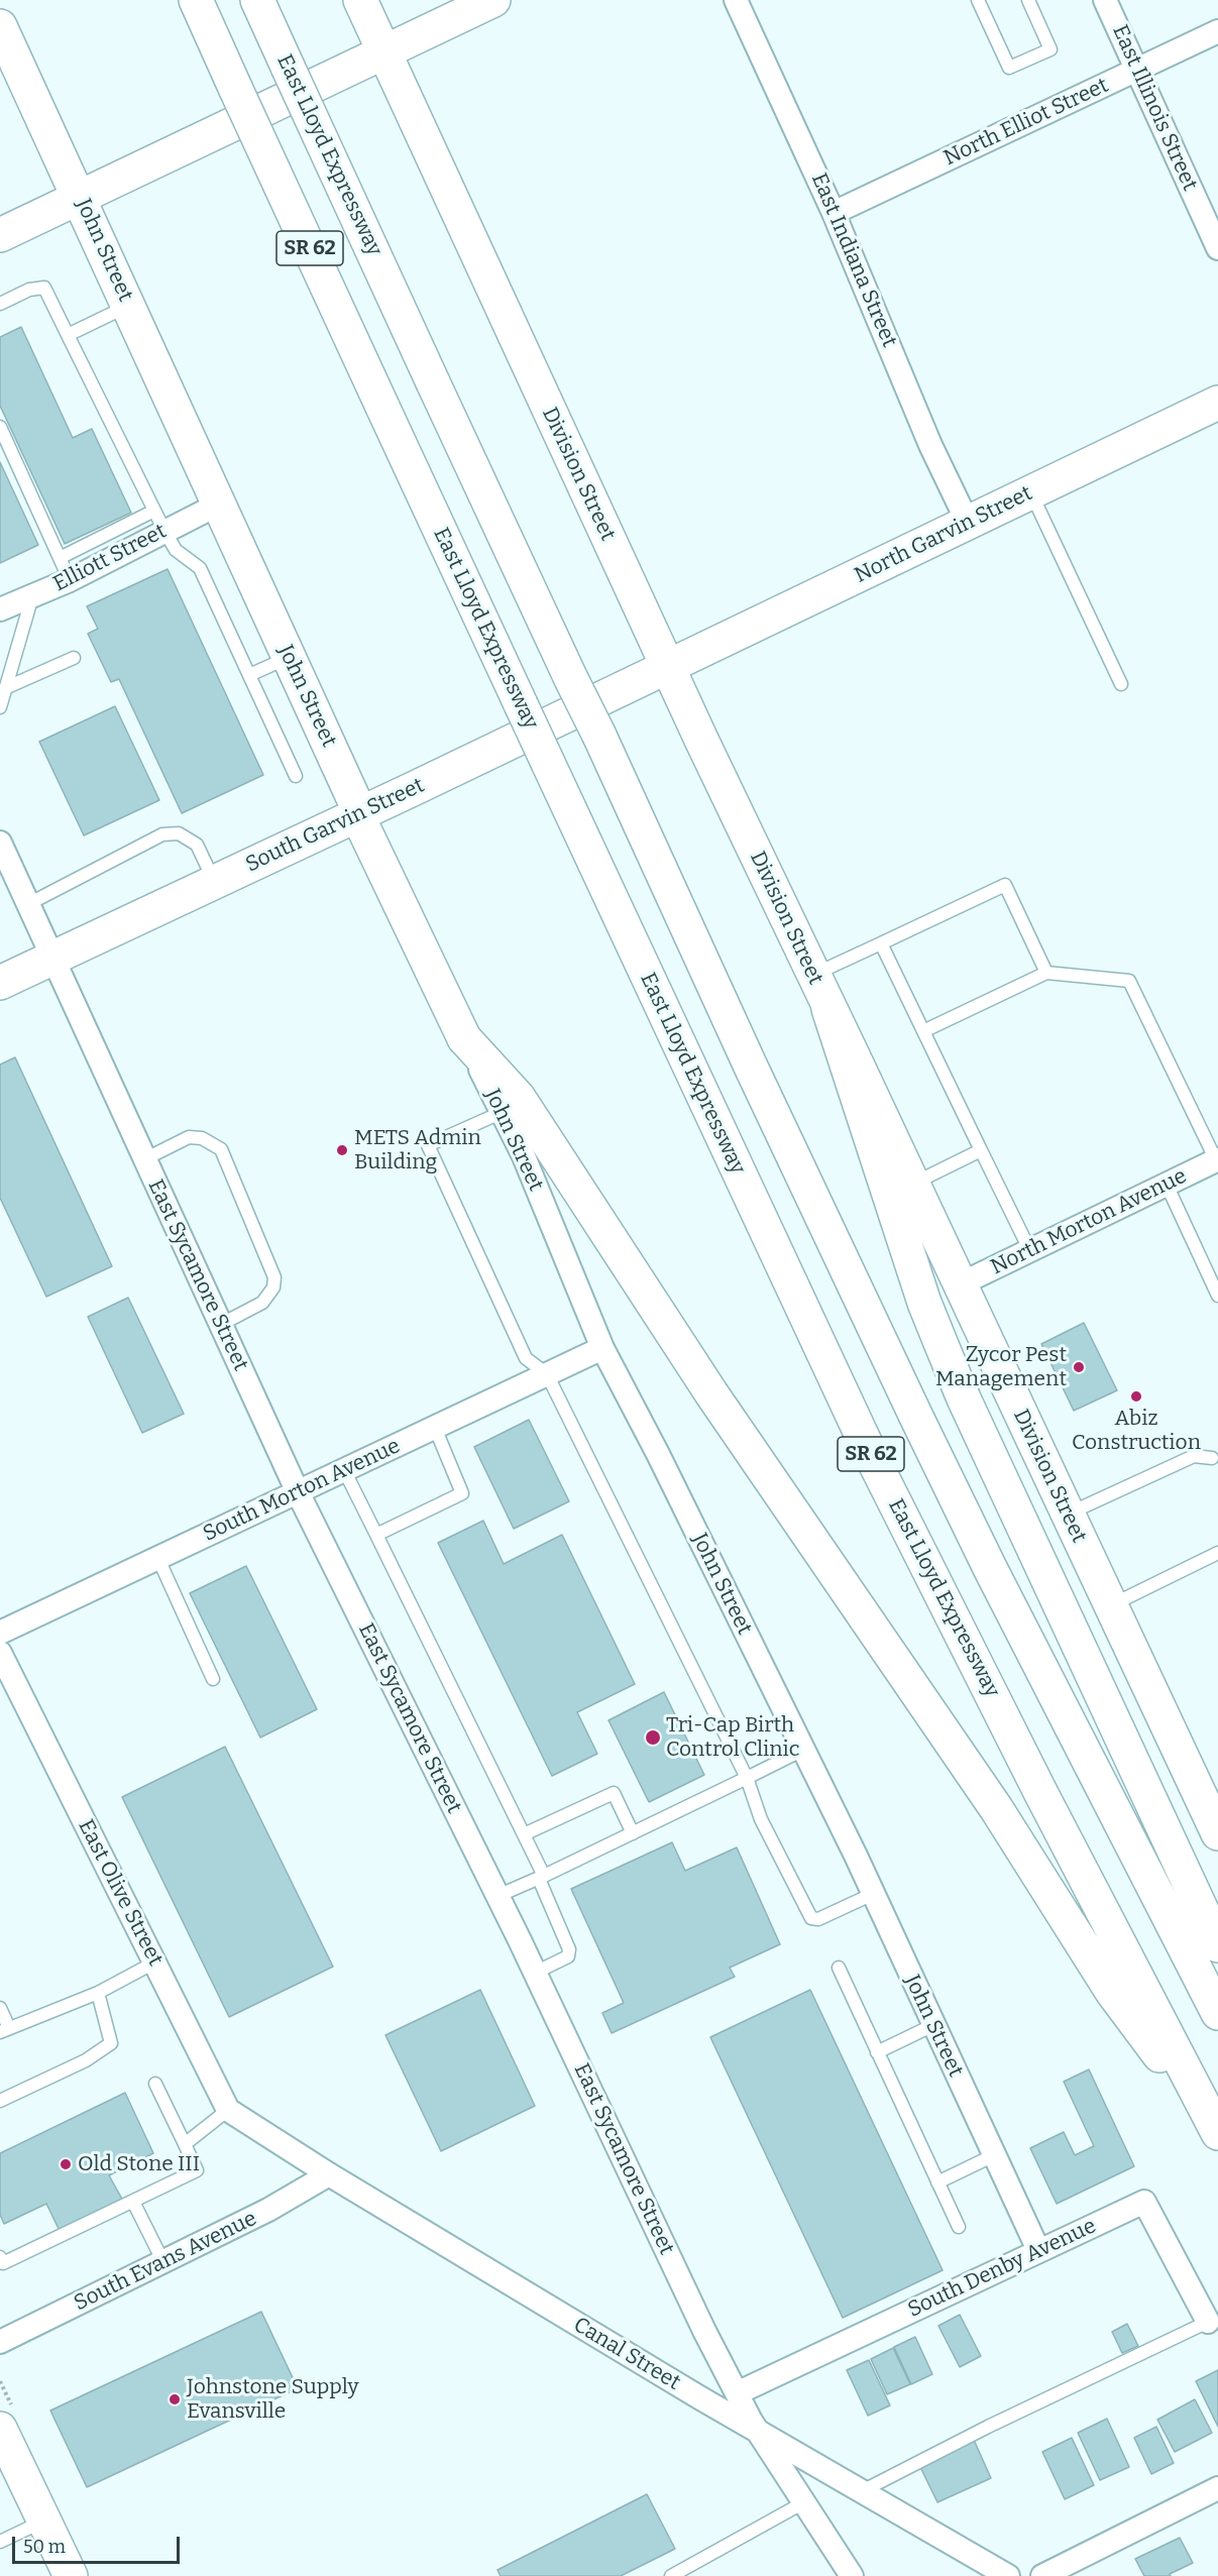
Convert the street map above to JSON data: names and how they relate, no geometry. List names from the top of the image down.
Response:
{
  "streets": {
    "main road": [
      "East Lloyd Expressway",
      "SR 62",
      "John Street",
      "Division Street",
      "North Garvin Street",
      "South Garvin Street"
    ],
    "street": [
      "East Illinois Street",
      "North Elliot Street",
      "East Indiana Street",
      "Elliott Street",
      "North Morton Avenue",
      "East Sycamore Street",
      "South Morton Avenue",
      "East Olive Street",
      "South Evans Avenue",
      "South Denby Avenue",
      "Canal Street"
    ]
  },
  "crossings": [
    ["East Illinois Street", "North Elliot Street"],
    ["North Elliot Street", "East Indiana Street"],
    ["John Street", "Elliott Street"],
    ["John Street", "South Garvin Street"],
    ["John Street", "South Morton Avenue"],
    ["John Street", "South Denby Avenue"],
    ["East Indiana Street", "North Garvin Street"],
    ["Division Street", "North Garvin Street"],
    ["Division Street", "South Garvin Street"],
    ["Division Street", "North Morton Avenue"],
    ["North Garvin Street", "South Garvin Street"],
    ["South Garvin Street", "East Sycamore Street"],
    ["East Sycamore Street", "South Morton Avenue"],
    ["East Sycamore Street", "South Denby Avenue"],
    ["East Sycamore Street", "Canal Street"],
    ["East Olive Street", "Canal Street"],
    ["South Evans Avenue", "Canal Street"]
  ],
  "places": [
    "METS Admin Building",
    "Zycor Pest Management",
    "Abiz Construction",
    "Tri-Cap Birth Control Clinic",
    "Old Stone III",
    "Johnstone Supply Evansville"
  ],
  "scale_bar": "50 m"
}
